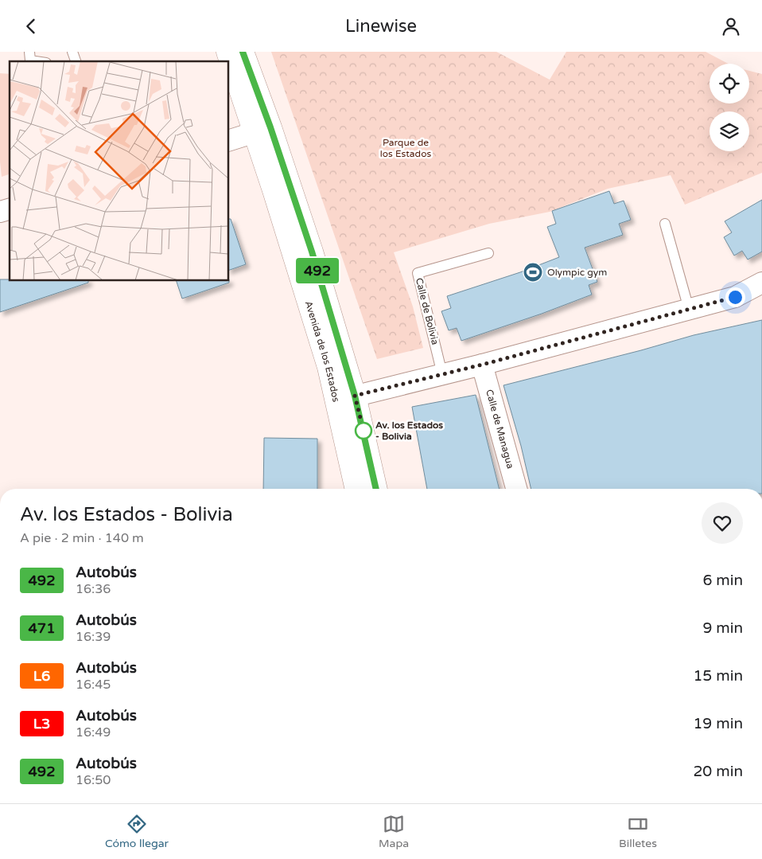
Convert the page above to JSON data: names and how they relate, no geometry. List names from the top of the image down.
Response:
{
  "streets": {
    "street": ["Avenida de los Estados", "Calle de Managua"],
    "lane": ["Calle de Bolivia"]
  },
  "parks": ["Parque de los Estados"],
  "places": {
    "sports": ["Olympic gym"],
    "other": ["Av. los Estados - Bolivia"]
  },
  "lines": ["bus line 492"],
  "page": {
    "header": "Linewise",
    "on_map": "492",
    "heading": ["Av. los Estados - Bolivia", "A pie · 2 min · 140 m"],
    "list": [
      {
        "mark": "492",
        "name": "Autobús",
        "note": "16:36",
        "value": "6 min"
      },
      {
        "mark": "471",
        "name": "Autobús",
        "note": "16:39",
        "value": "9 min"
      },
      {
        "mark": "L6",
        "name": "Autobús",
        "note": "16:45",
        "value": "15 min"
      },
      {
        "mark": "L3",
        "name": "Autobús",
        "note": "16:49",
        "value": "19 min"
      },
      {
        "mark": "492",
        "name": "Autobús",
        "note": "16:50",
        "value": "20 min"
      }
    ],
    "tabs": ["Cómo llegar", "Mapa", "Billetes"]
  }
}
